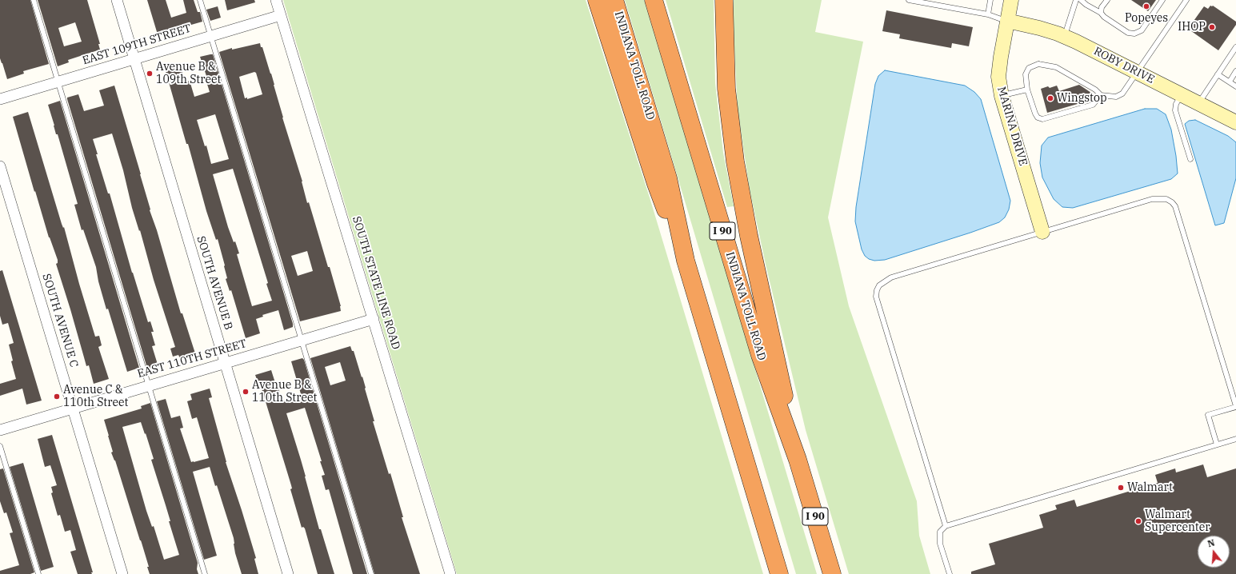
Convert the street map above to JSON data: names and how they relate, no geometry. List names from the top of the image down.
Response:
{
  "streets": {
    "highway": ["INDIANA TOLL ROAD", "I 90"],
    "street": [
      "EAST 109TH STREET",
      "ROBY DRIVE",
      "MARINA DRIVE",
      "SOUTH AVENUE B",
      "SOUTH STATE LINE ROAD",
      "SOUTH AVENUE C",
      "EAST 110TH STREET"
    ]
  },
  "crossings": [
    ["EAST 109TH STREET", "SOUTH AVENUE B"],
    ["EAST 109TH STREET", "SOUTH STATE LINE ROAD"],
    ["ROBY DRIVE", "MARINA DRIVE"],
    ["SOUTH AVENUE B", "EAST 110TH STREET"],
    ["SOUTH STATE LINE ROAD", "EAST 110TH STREET"],
    ["SOUTH AVENUE C", "EAST 110TH STREET"]
  ],
  "places": [
    "Popeyes",
    "IHOP",
    "Avenue B & 109th Street",
    "Wingstop",
    "Avenue B & 110th Street",
    "Avenue C & 110th Street",
    "Walmart",
    "Walmart Supercenter"
  ],
  "north": "top"
}
